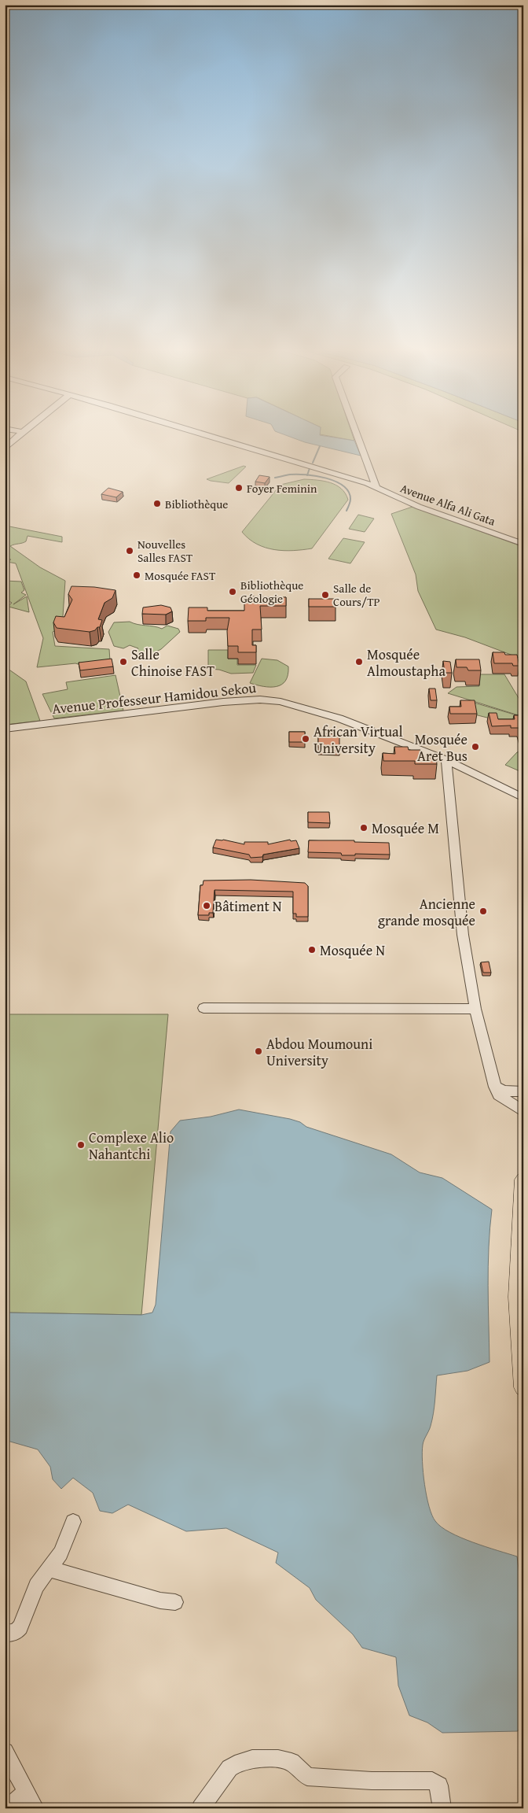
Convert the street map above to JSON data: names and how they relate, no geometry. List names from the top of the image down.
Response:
{
  "streets": {
    "street": ["Avenue Alfa Ali Gata", "Avenue Professeur Hamidou Sekou"]
  },
  "places": [
    "Foyer Feminin",
    "Bibliothèque",
    "Nouvelles Salles FAST",
    "Mosquée FAST",
    "Bibliothèque Géologie",
    "Salle de Cours/TP",
    "Salle Chinoise FAST",
    "Mosquée Almoustapha",
    "African Virtual University",
    "Mosquée Aret Bus",
    "Mosquée M",
    "Bâtiment N",
    "Ancienne grande mosquée",
    "Mosquée N",
    "Abdou Moumouni University",
    "Complexe Alio Nahantchi"
  ]
}
